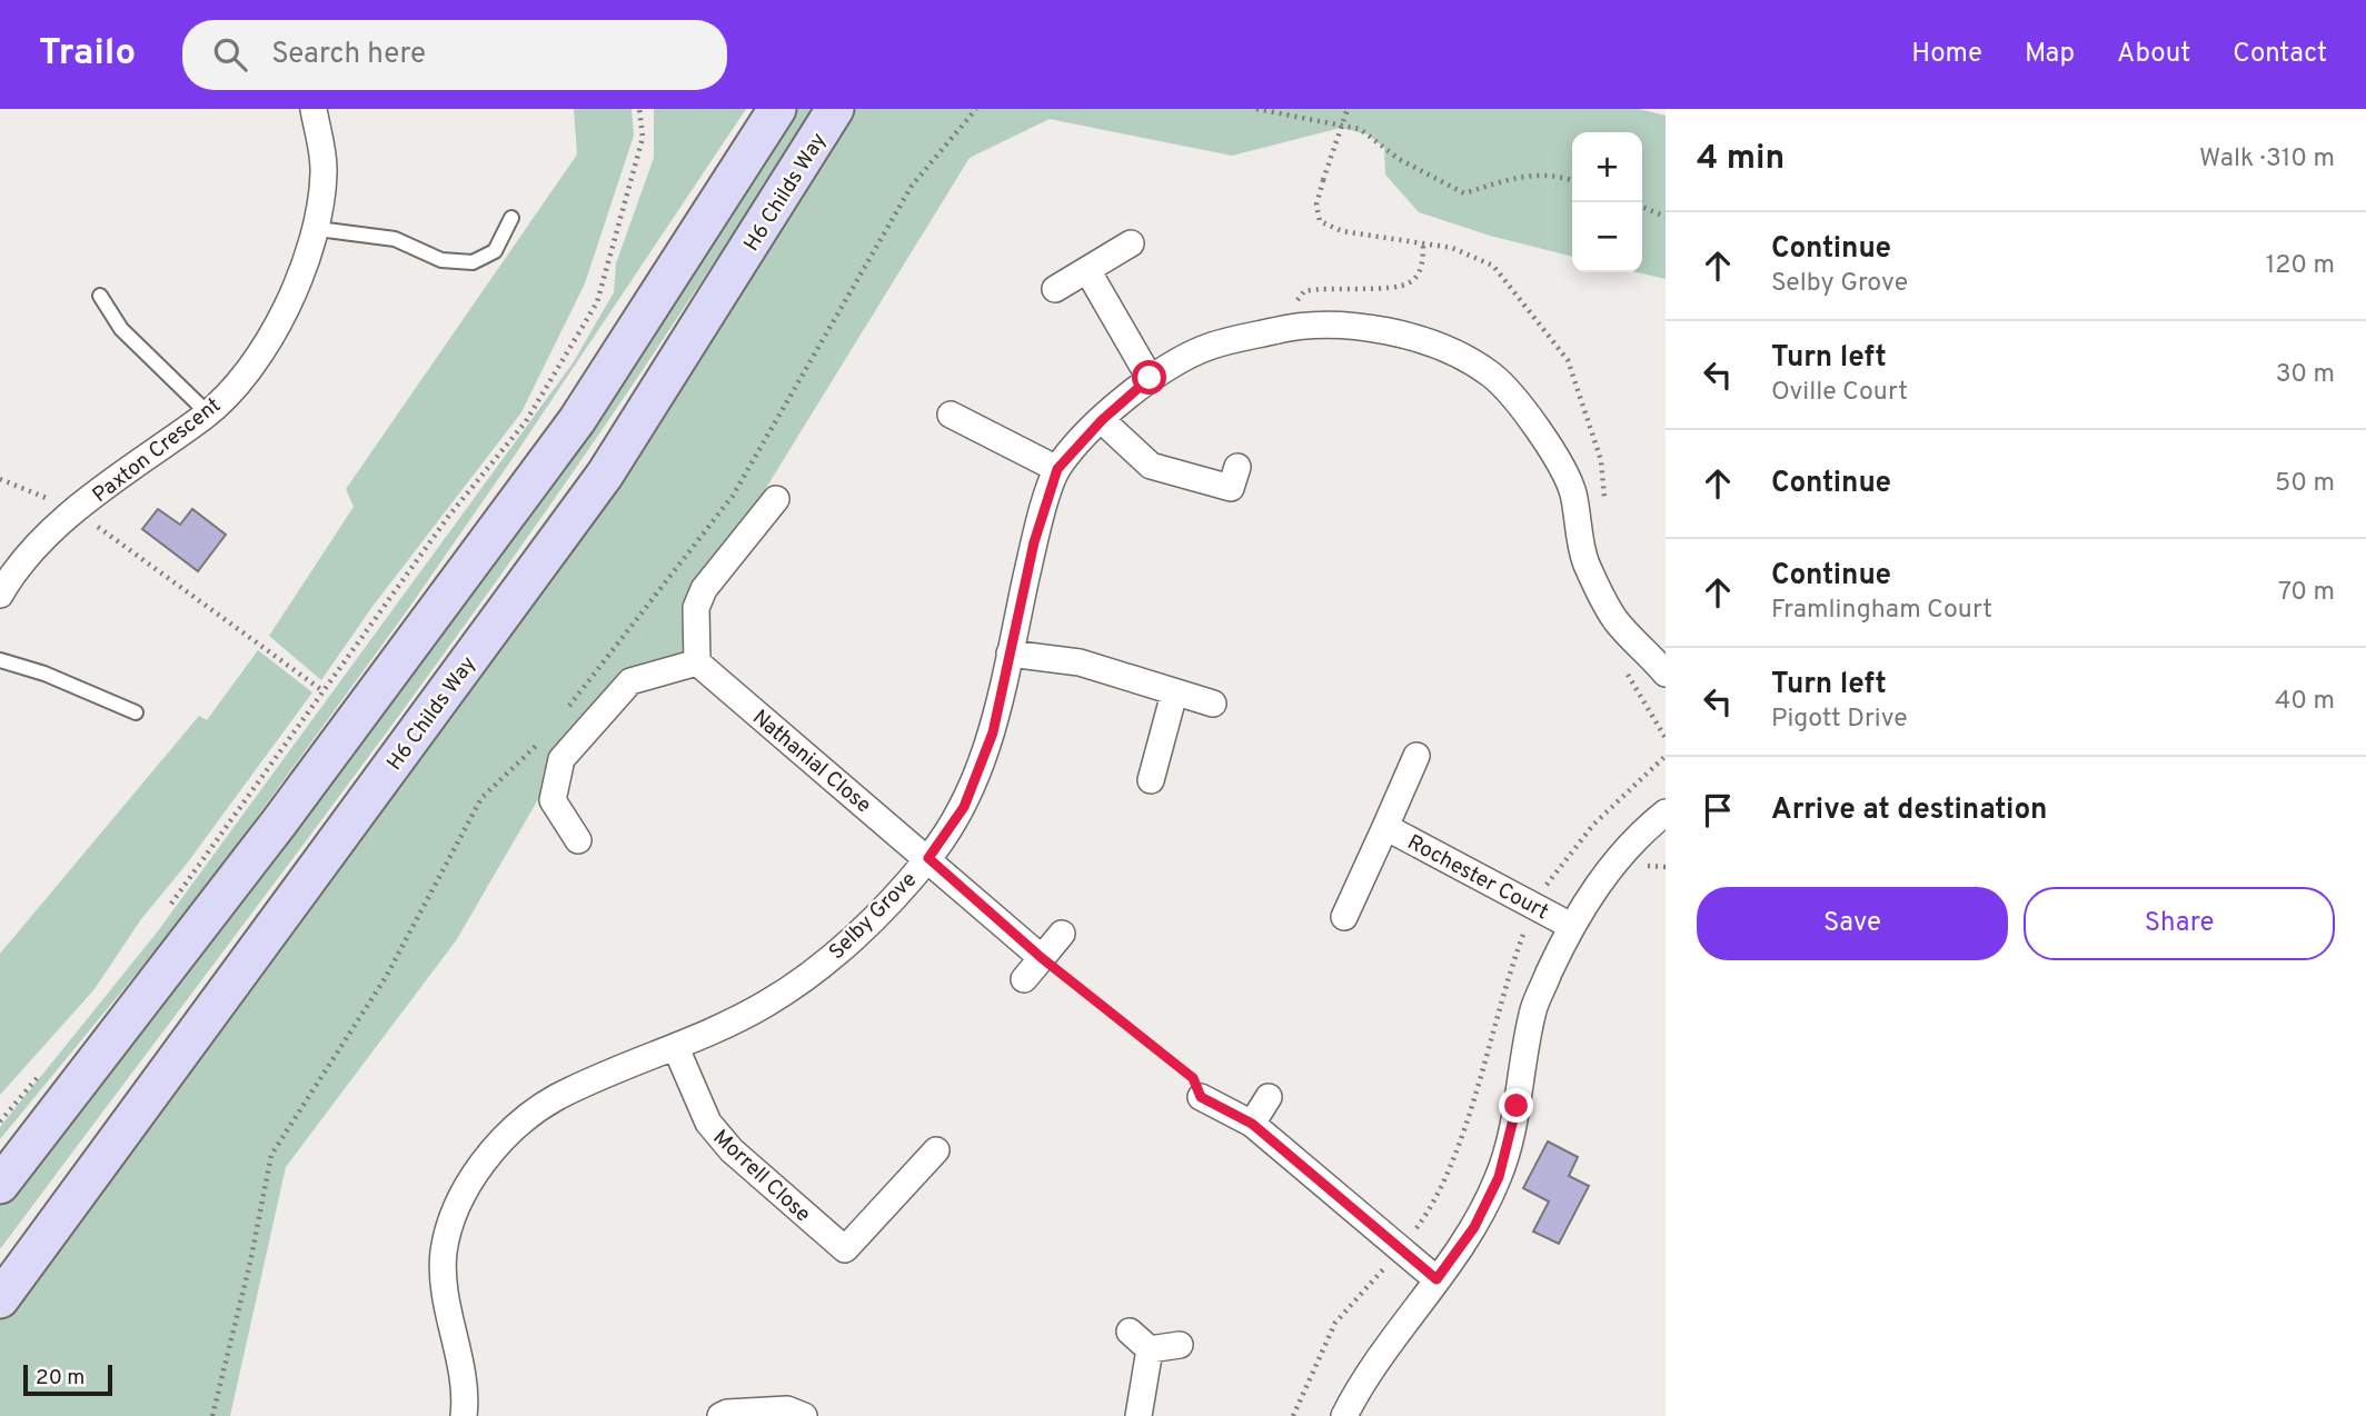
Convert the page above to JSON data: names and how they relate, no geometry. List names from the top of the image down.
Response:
{
  "streets": {
    "street": [
      "H6 Childs Way",
      "Paxton Crescent",
      "Nathanial Close",
      "Rochester Court",
      "Selby Grove",
      "Morrell Close"
    ]
  },
  "crossings": [
    ["Nathanial Close", "Selby Grove"],
    ["Selby Grove", "Morrell Close"]
  ],
  "scale_bar": "20 m",
  "page": {
    "header": "Trailo",
    "search": "Search here",
    "nav": [
      "Home",
      "Map",
      "About",
      "Contact"
    ],
    "heading": ["4 min", "Walk · 310 m"],
    "map_buttons": ["+", "−"],
    "list": [
      ["Continue", "Selby Grove", "120 m"],
      ["Turn left", "Oville Court", "30 m"],
      ["Continue", "50 m"],
      ["Continue", "Framlingham Court", "70 m"],
      ["Turn left", "Pigott Drive", "40 m"],
      "Arrive at destination"
    ],
    "buttons": ["Save", "Share"],
    "scale": "20 m"
  }
}
